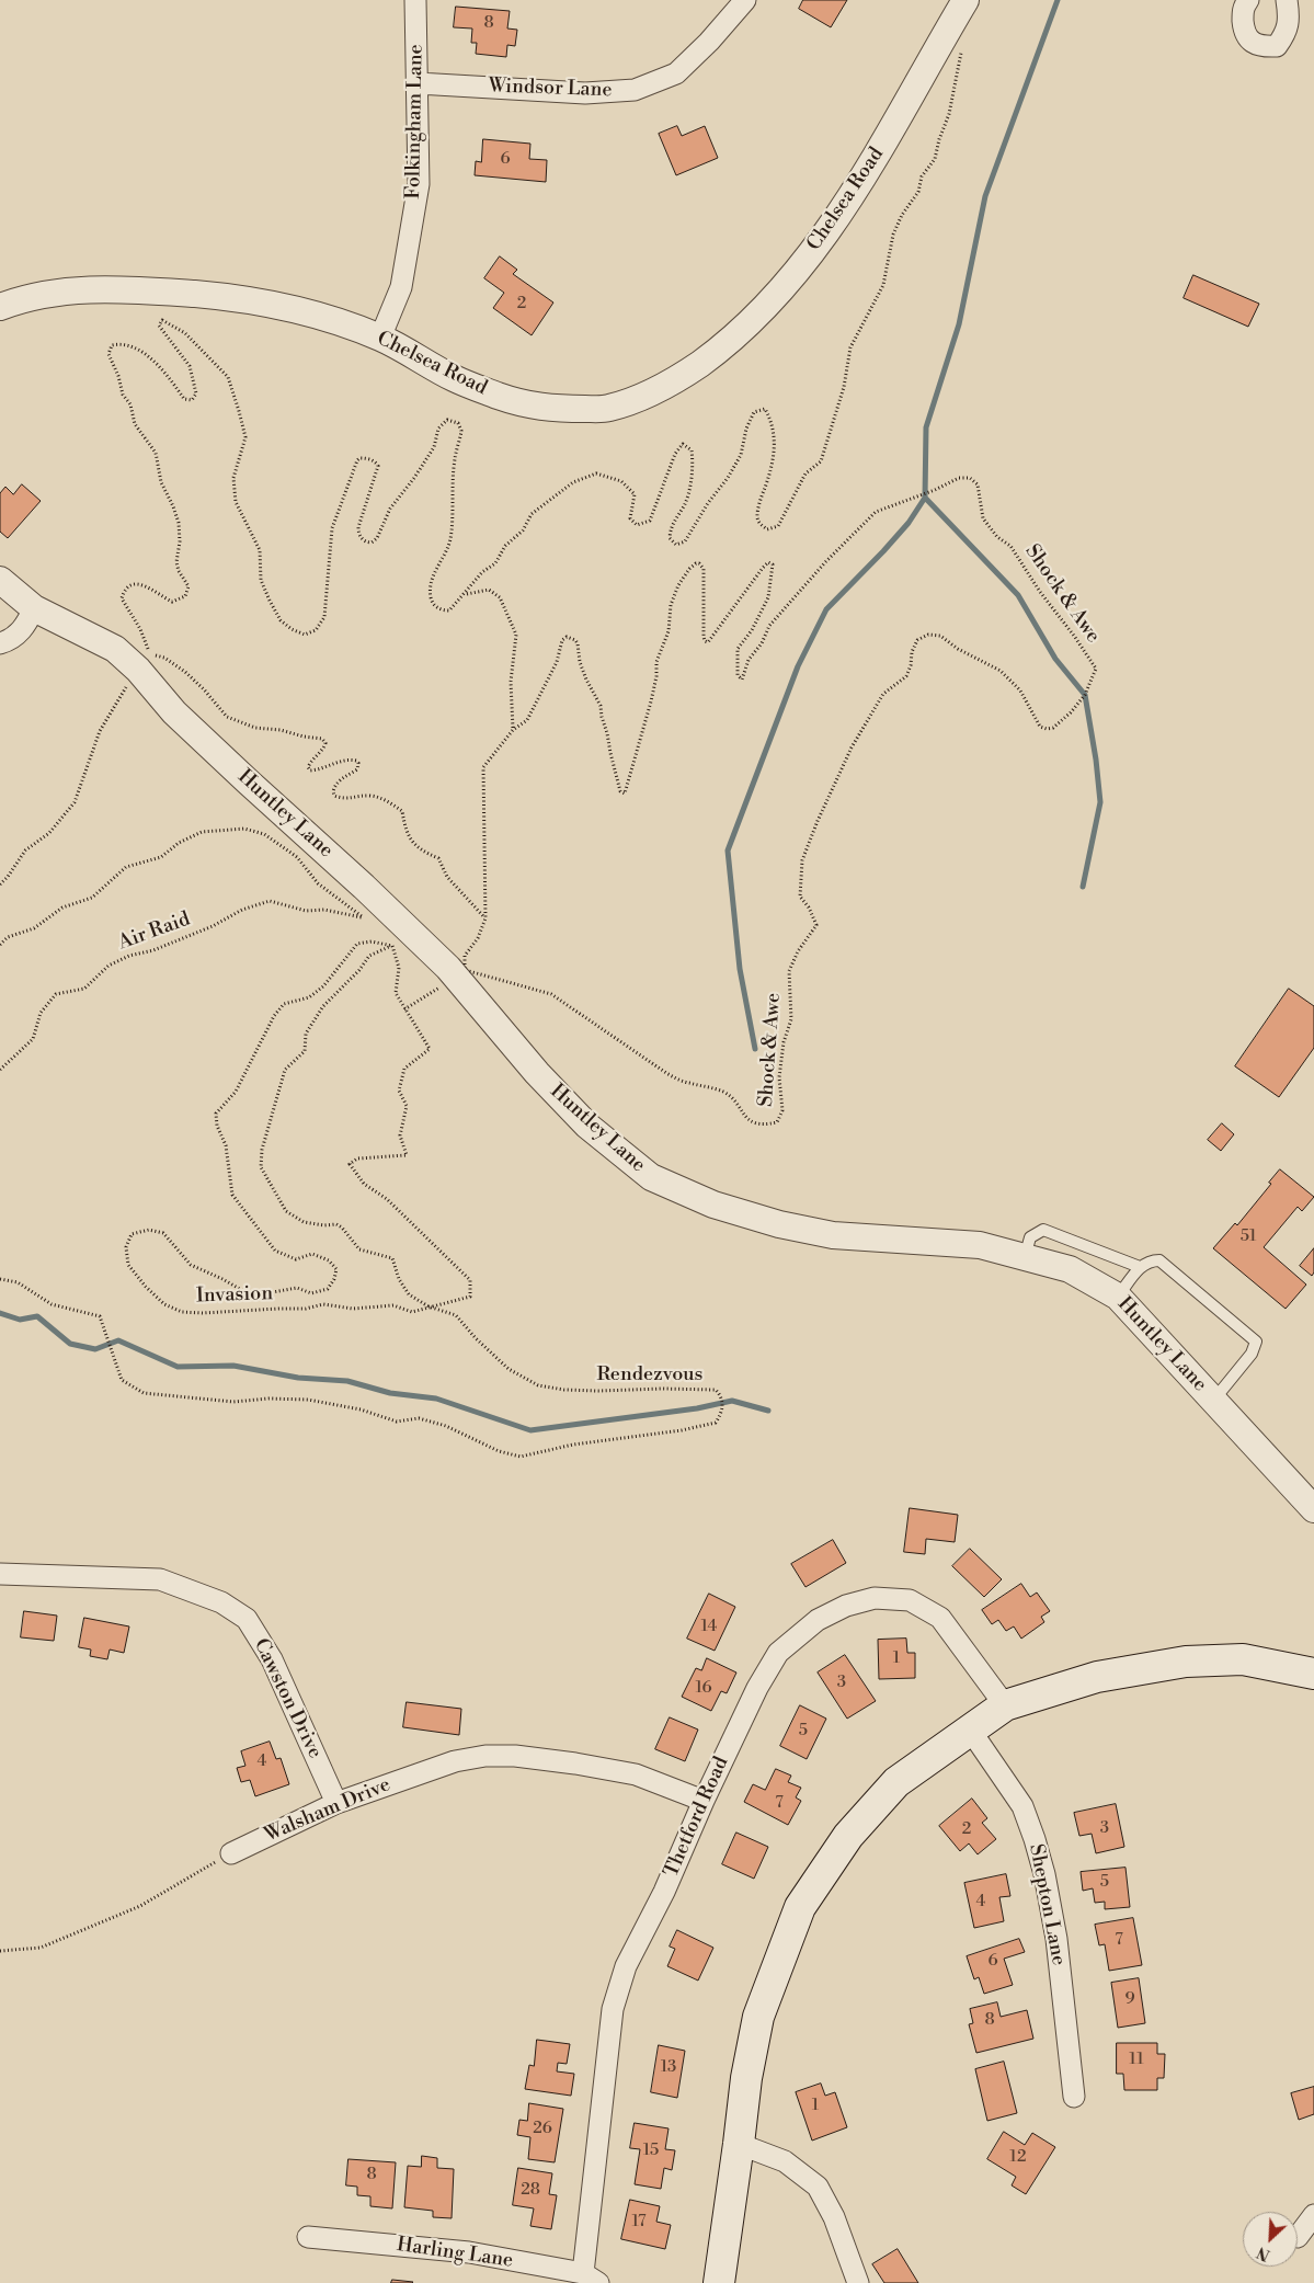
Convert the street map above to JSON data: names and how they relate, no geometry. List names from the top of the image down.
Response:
{
  "streets": {
    "street": [
      "Windsor Lane",
      "Folkingham Lane",
      "Chelsea Road",
      "Huntley Lane",
      "Cawston Drive",
      "Walsham Drive",
      "Thetford Road",
      "Shepton Lane",
      "Harling Lane"
    ],
    "path": [
      "Shock & Awe",
      "Air Raid",
      "Invasion",
      "Rendezvous"
    ]
  },
  "crossings": [
    ["Windsor Lane", "Folkingham Lane"],
    ["Folkingham Lane", "Chelsea Road"],
    ["Invasion", "Rendezvous"],
    ["Cawston Drive", "Walsham Drive"],
    ["Walsham Drive", "Thetford Road"],
    ["Thetford Road", "Harling Lane"]
  ],
  "house_numbers": [
    "8",
    "6",
    "2",
    "51",
    "14",
    "1",
    "3",
    "16",
    "5",
    "4",
    "7",
    "3",
    "2",
    "5",
    "4",
    "7",
    "6",
    "9",
    "8",
    "11",
    "13",
    "1",
    "26",
    "15",
    "12",
    "8",
    "28",
    "17"
  ],
  "north": "bottom left"
}
